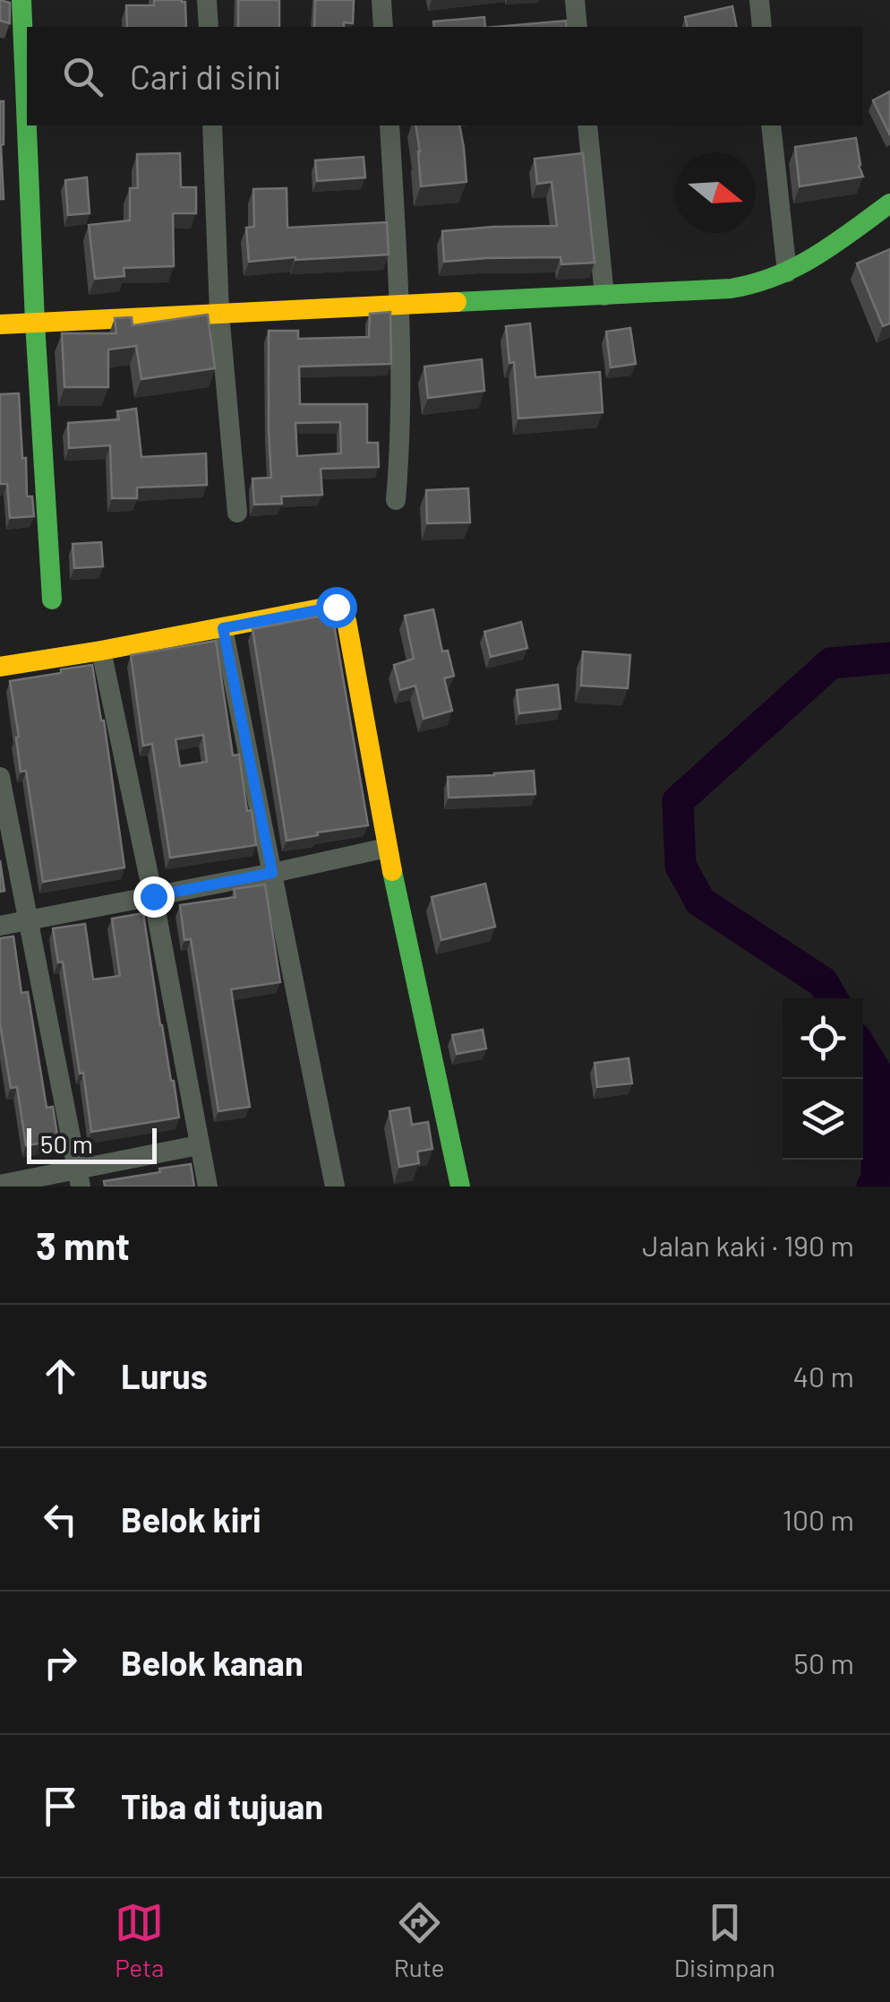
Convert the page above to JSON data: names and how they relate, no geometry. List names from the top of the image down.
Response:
{
  "scale_bar": "50 m",
  "north": "right",
  "page": {
    "search": "Cari di sini",
    "scale": "50 m",
    "heading": ["3 mnt", "Jalan kaki · 190 m"],
    "list": [
      ["Lurus", "40 m"],
      ["Belok kiri", "100 m"],
      ["Belok kanan", "50 m"],
      "Tiba di tujuan"
    ],
    "nav": ["Peta", "Rute", "Disimpan"]
  }
}
